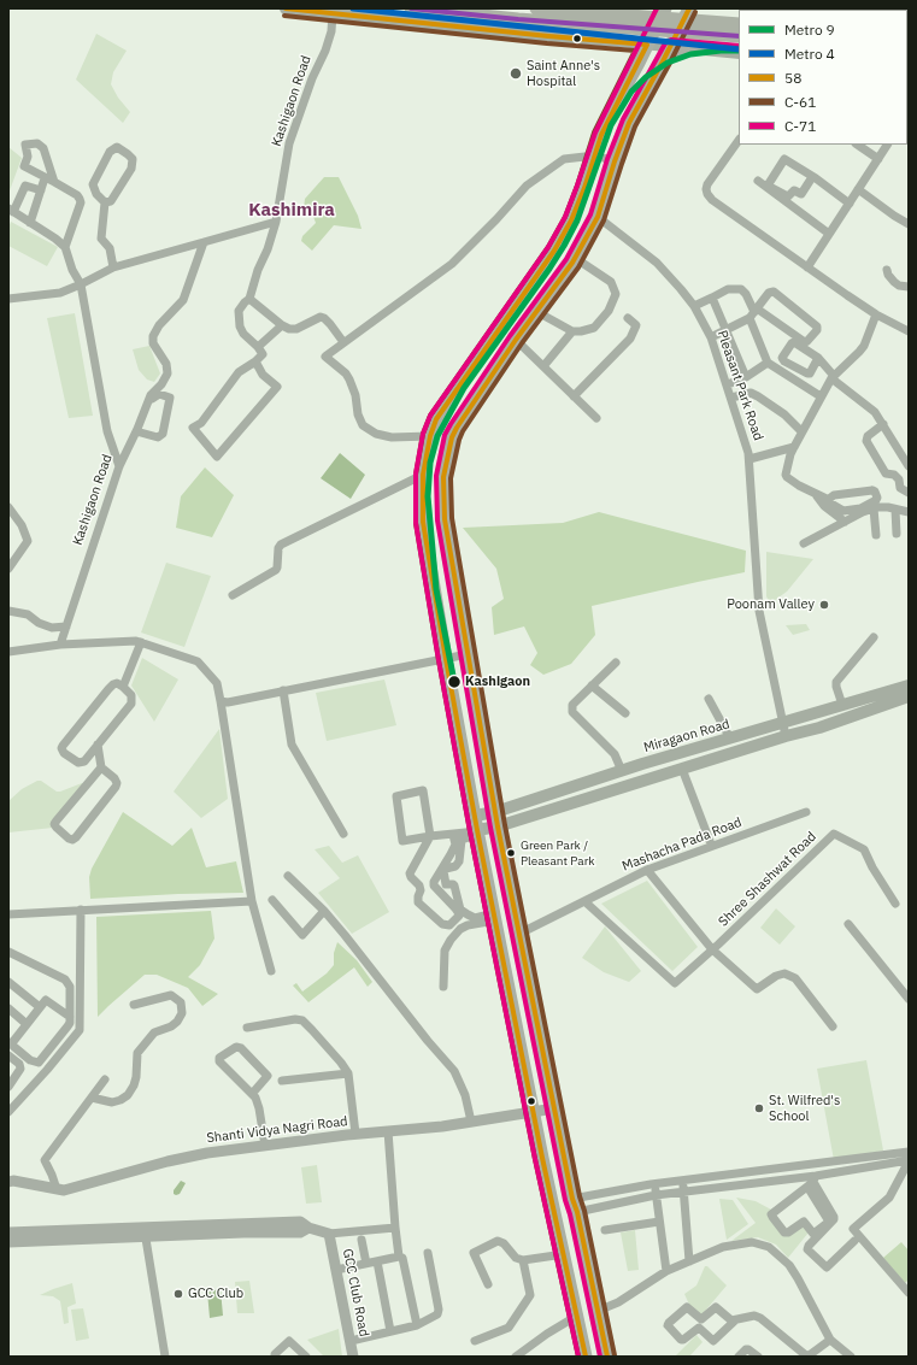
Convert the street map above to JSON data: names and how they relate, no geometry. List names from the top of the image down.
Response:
{
  "streets": {
    "main road": ["Miragaon Road"],
    "street": [
      "Kashigaon Road",
      "Pleasant Park Road",
      "Mashacha Pada Road",
      "Shree Shashwat Road",
      "Shanti Vidya Nagri Road",
      "GCC Club Road"
    ]
  },
  "crossings": [
    ["Pleasant Park Road", "Miragaon Road"],
    ["Mashacha Pada Road", "Shree Shashwat Road"]
  ],
  "districts": ["Kashimira"],
  "places": [
    "Saint Anne's Hospital",
    "Poonam Valley",
    "Kashigaon",
    "Green Park / Pleasant Park",
    "St. Wilfred's School",
    "GCC Club"
  ],
  "lines": [
    "metro line 4",
    "transit line 58",
    "transit line C-71",
    "transit line C-61",
    "metro line 9"
  ],
  "legend": [
    "Metro 9",
    "Metro 4",
    "58",
    "C-61",
    "C-71"
  ]
}
